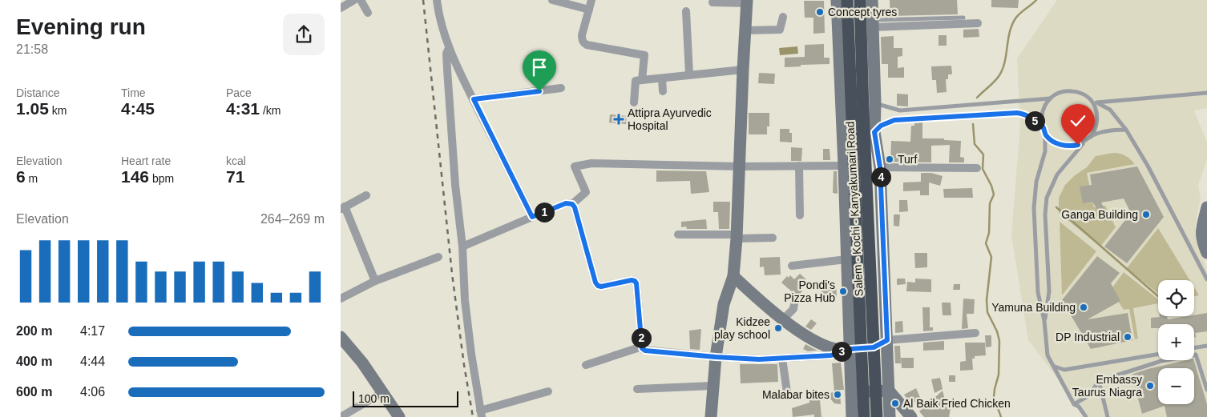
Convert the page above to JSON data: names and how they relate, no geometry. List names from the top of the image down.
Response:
{
  "streets": {
    "highway": ["Salem - Kochi - Kanyakumari Road"]
  },
  "places": {
    "other": [
      "Concept tyres",
      "Turf",
      "Ganga Building",
      "Pondi's Pizza Hub",
      "Yamuna Building",
      "Kidzee play school",
      "DP Industrial",
      "Embassy Taurus Niagra",
      "Malabar bites",
      "Al Baik Fried Chicken"
    ],
    "health": ["Attipra Ayurvedic Hospital"]
  },
  "scale_bar": "100 m",
  "page": {
    "heading": ["Evening run", "21:58"],
    "stats": [
      ["Distance", "1.05 km"],
      ["Time", "4:45"],
      ["Pace", "4:31 /km"],
      ["Elevation", "6 m"],
      ["Heart rate", "146 bpm"],
      ["kcal", "71"]
    ],
    "pins": [
      "5",
      "4",
      "1",
      "2",
      "3"
    ],
    "chart": ["Elevation", "264–269 m"],
    "map_buttons": ["+", "−"],
    "list": [
      {
        "name": "200 m",
        "note": "4:17"
      },
      {
        "name": "400 m",
        "note": "4:44"
      },
      {
        "name": "600 m",
        "note": "4:06"
      }
    ],
    "scale": "100 m"
  }
}
